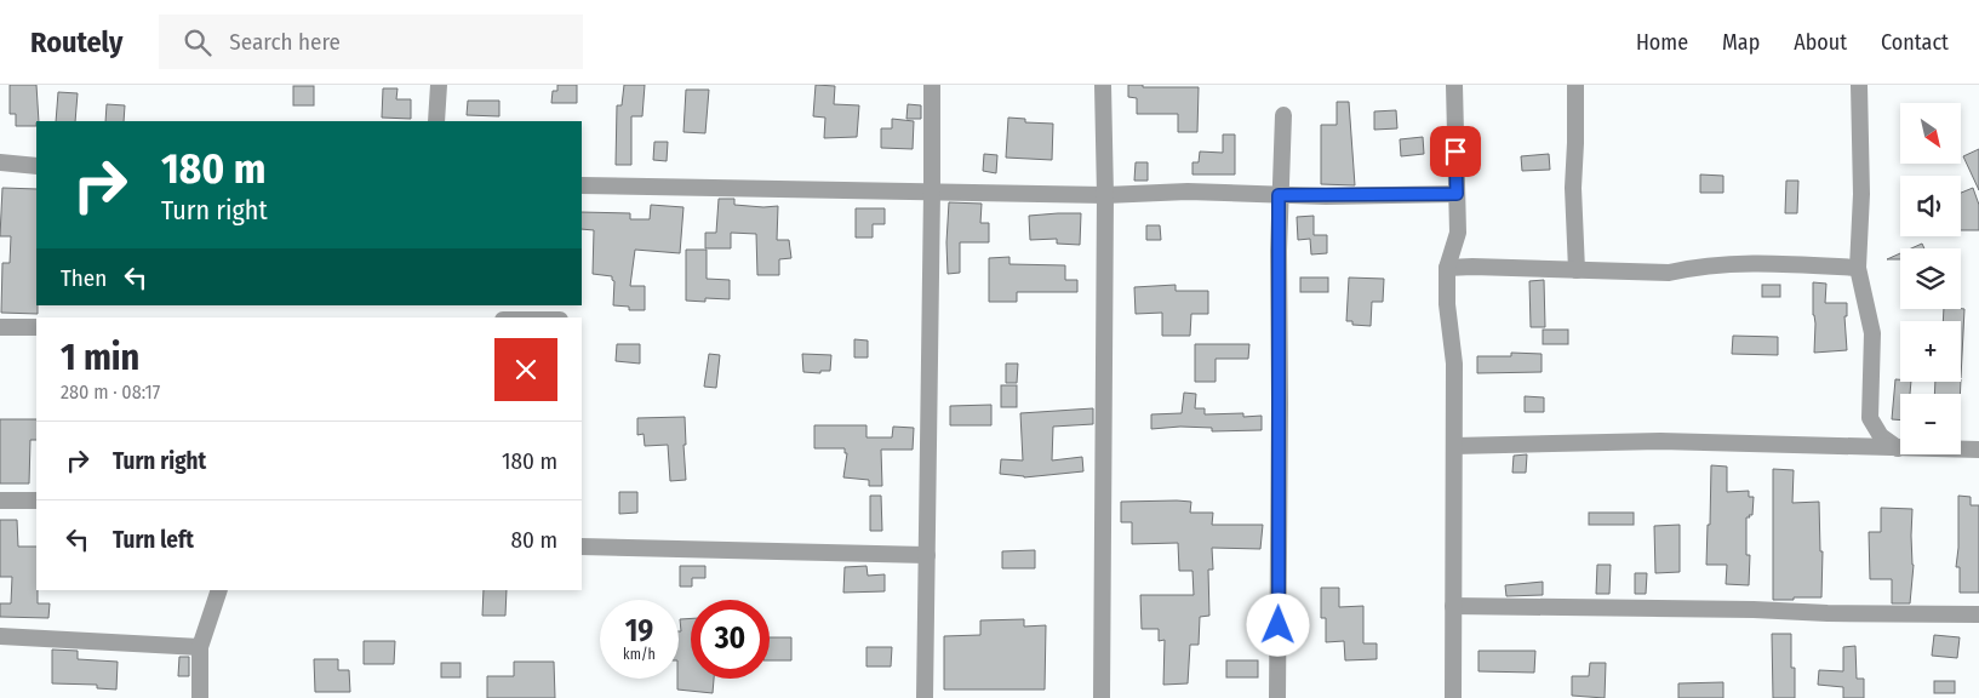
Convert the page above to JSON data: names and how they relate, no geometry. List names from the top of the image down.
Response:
{
  "north": "bottom right",
  "page": {
    "header": "Routely",
    "search": "Search here",
    "nav": [
      "Home",
      "Map",
      "About",
      "Contact"
    ],
    "map_buttons": ["+", "−"],
    "turn": ["180 m", "Turn right"],
    "then": "Then",
    "heading": ["1 min", "280 m · 08:17"],
    "list": [
      {
        "name": "Turn right",
        "value": "180 m"
      },
      {
        "name": "Turn left",
        "value": "80 m"
      }
    ],
    "speed": "19 km/h",
    "limit": "30"
  }
}
